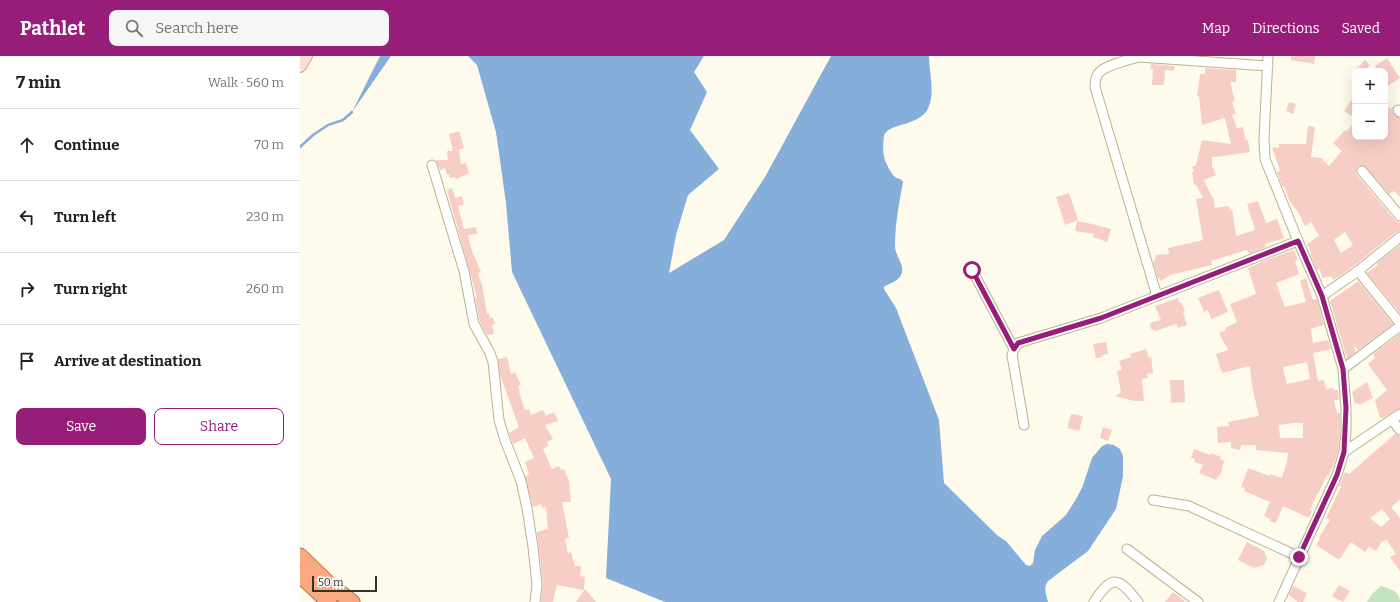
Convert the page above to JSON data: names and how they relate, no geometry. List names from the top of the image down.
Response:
{
  "scale_bar": "50 m",
  "page": {
    "header": "Pathlet",
    "search": "Search here",
    "nav": ["Map", "Directions", "Saved"],
    "heading": ["7 min", "Walk · 560 m"],
    "map_buttons": ["+", "−"],
    "list": [
      ["Continue", "70 m"],
      ["Turn left", "230 m"],
      ["Turn right", "260 m"],
      "Arrive at destination"
    ],
    "buttons": ["Save", "Share"],
    "scale": "50 m"
  }
}
